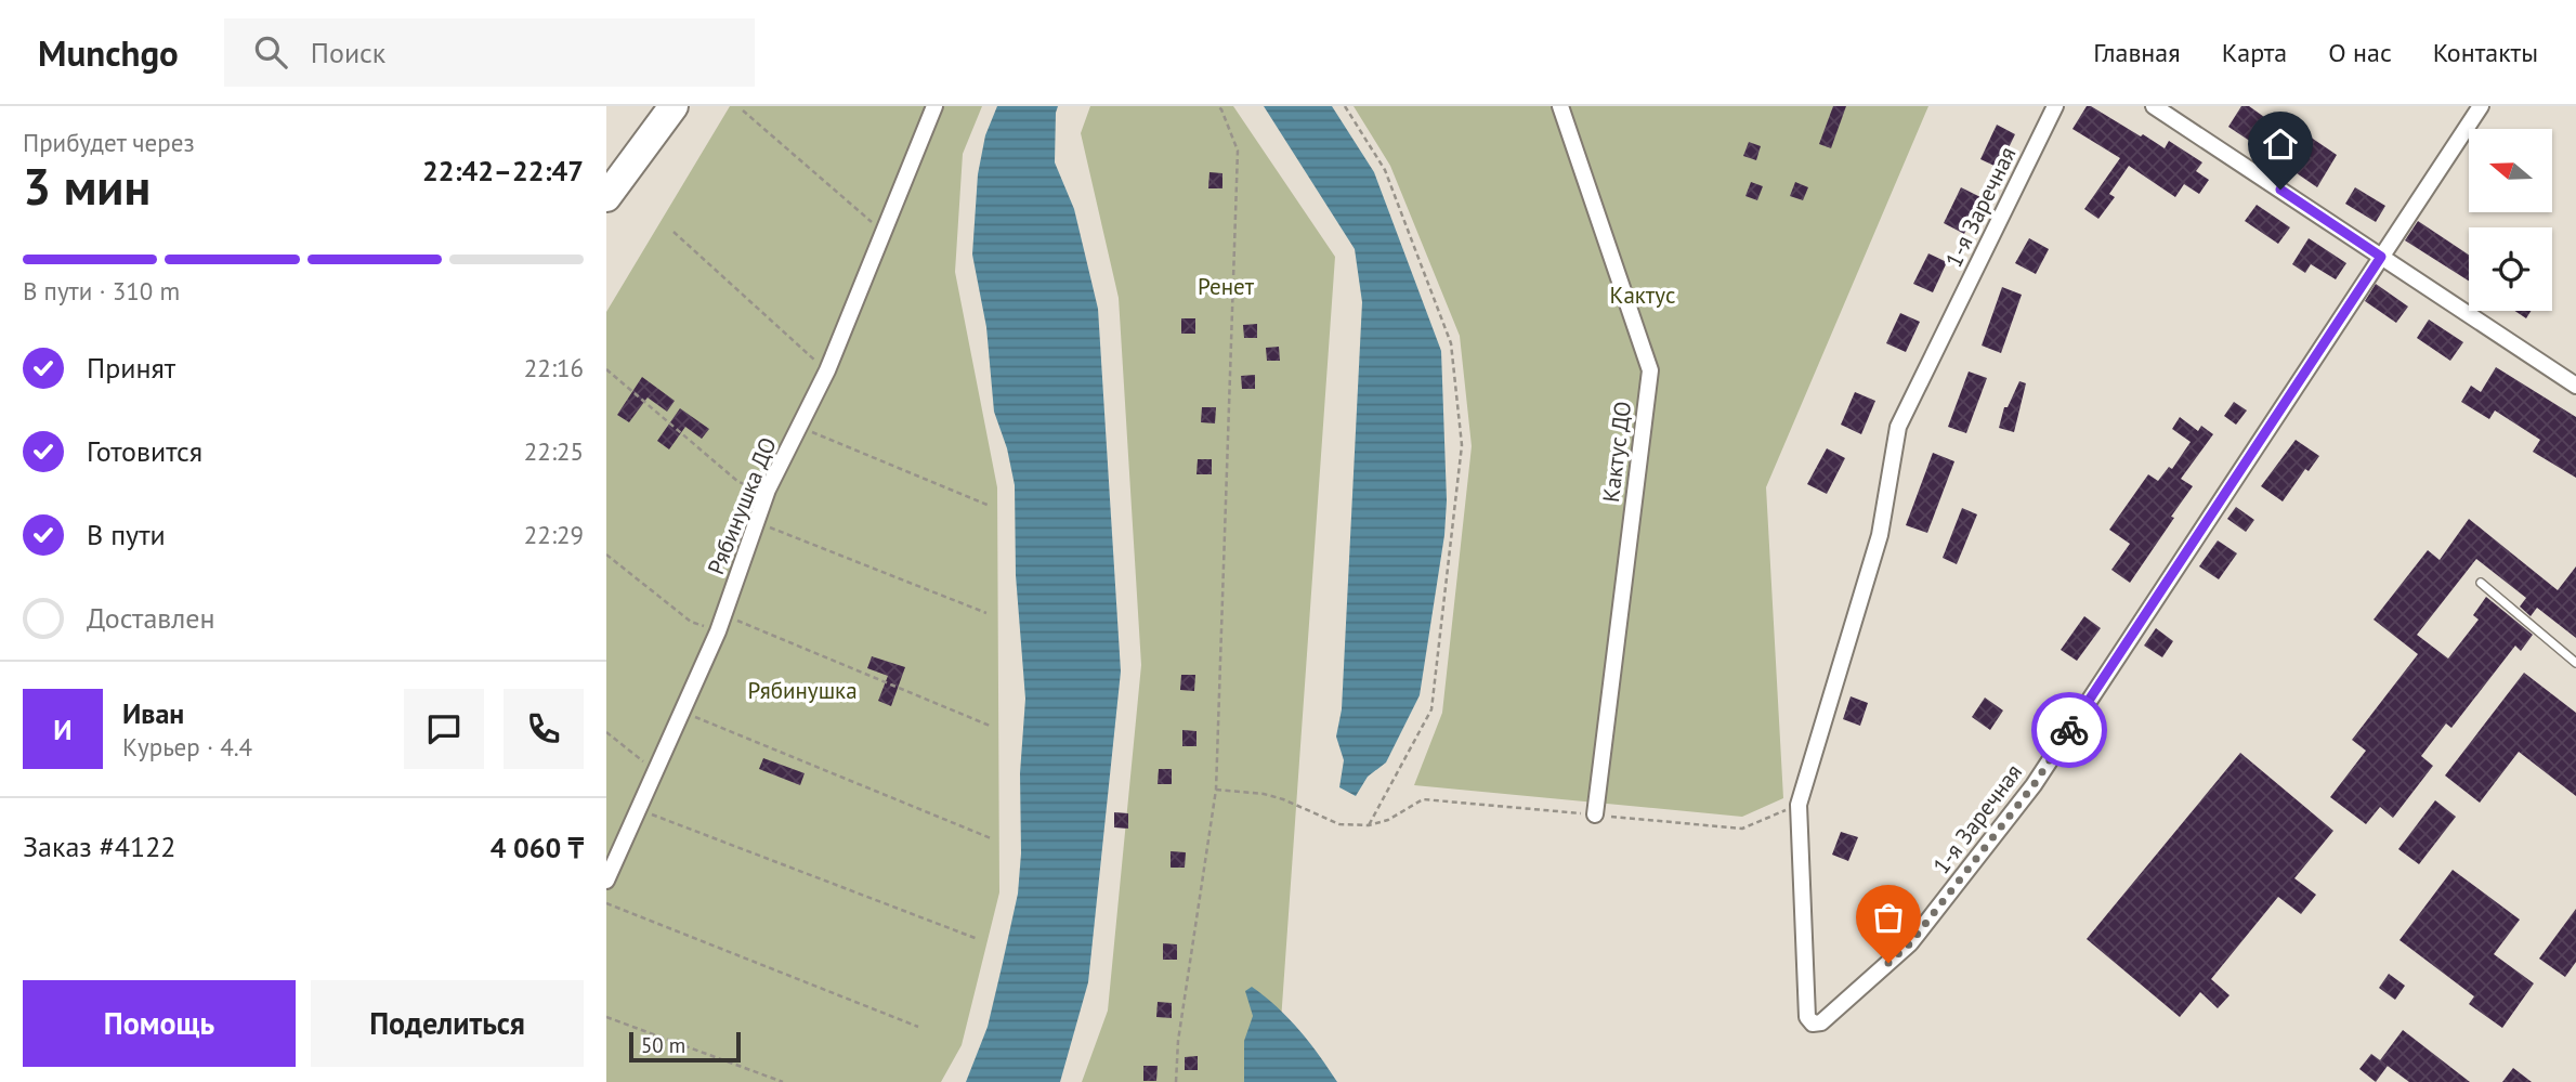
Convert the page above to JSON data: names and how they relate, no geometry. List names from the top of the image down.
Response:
{
  "streets": {
    "street": ["1-я Заречная", "Кактус ДО", "Рябинушка ДО"]
  },
  "parks": ["Ренет", "Кактус", "Рябинушка"],
  "scale_bar": "50 m",
  "north": "left",
  "page": {
    "header": "Munchgo",
    "search": "Поиск",
    "nav": [
      "Главная",
      "Карта",
      "О нас",
      "Контакты"
    ],
    "heading": ["3 мин", "Прибудет через", "22:42–22:47"],
    "panel": [
      "Иван",
      "Курьер · 4.4",
      "Заказ #4122",
      "4 060 ₸"
    ],
    "bar": "В пути · 310 m",
    "list": [
      ["Принят", "22:16"],
      ["Готовится", "22:25"],
      ["В пути", "22:29"],
      "Доставлен"
    ],
    "round": "И",
    "buttons": ["Помощь", "Поделиться"],
    "scale": "50 m"
  }
}
